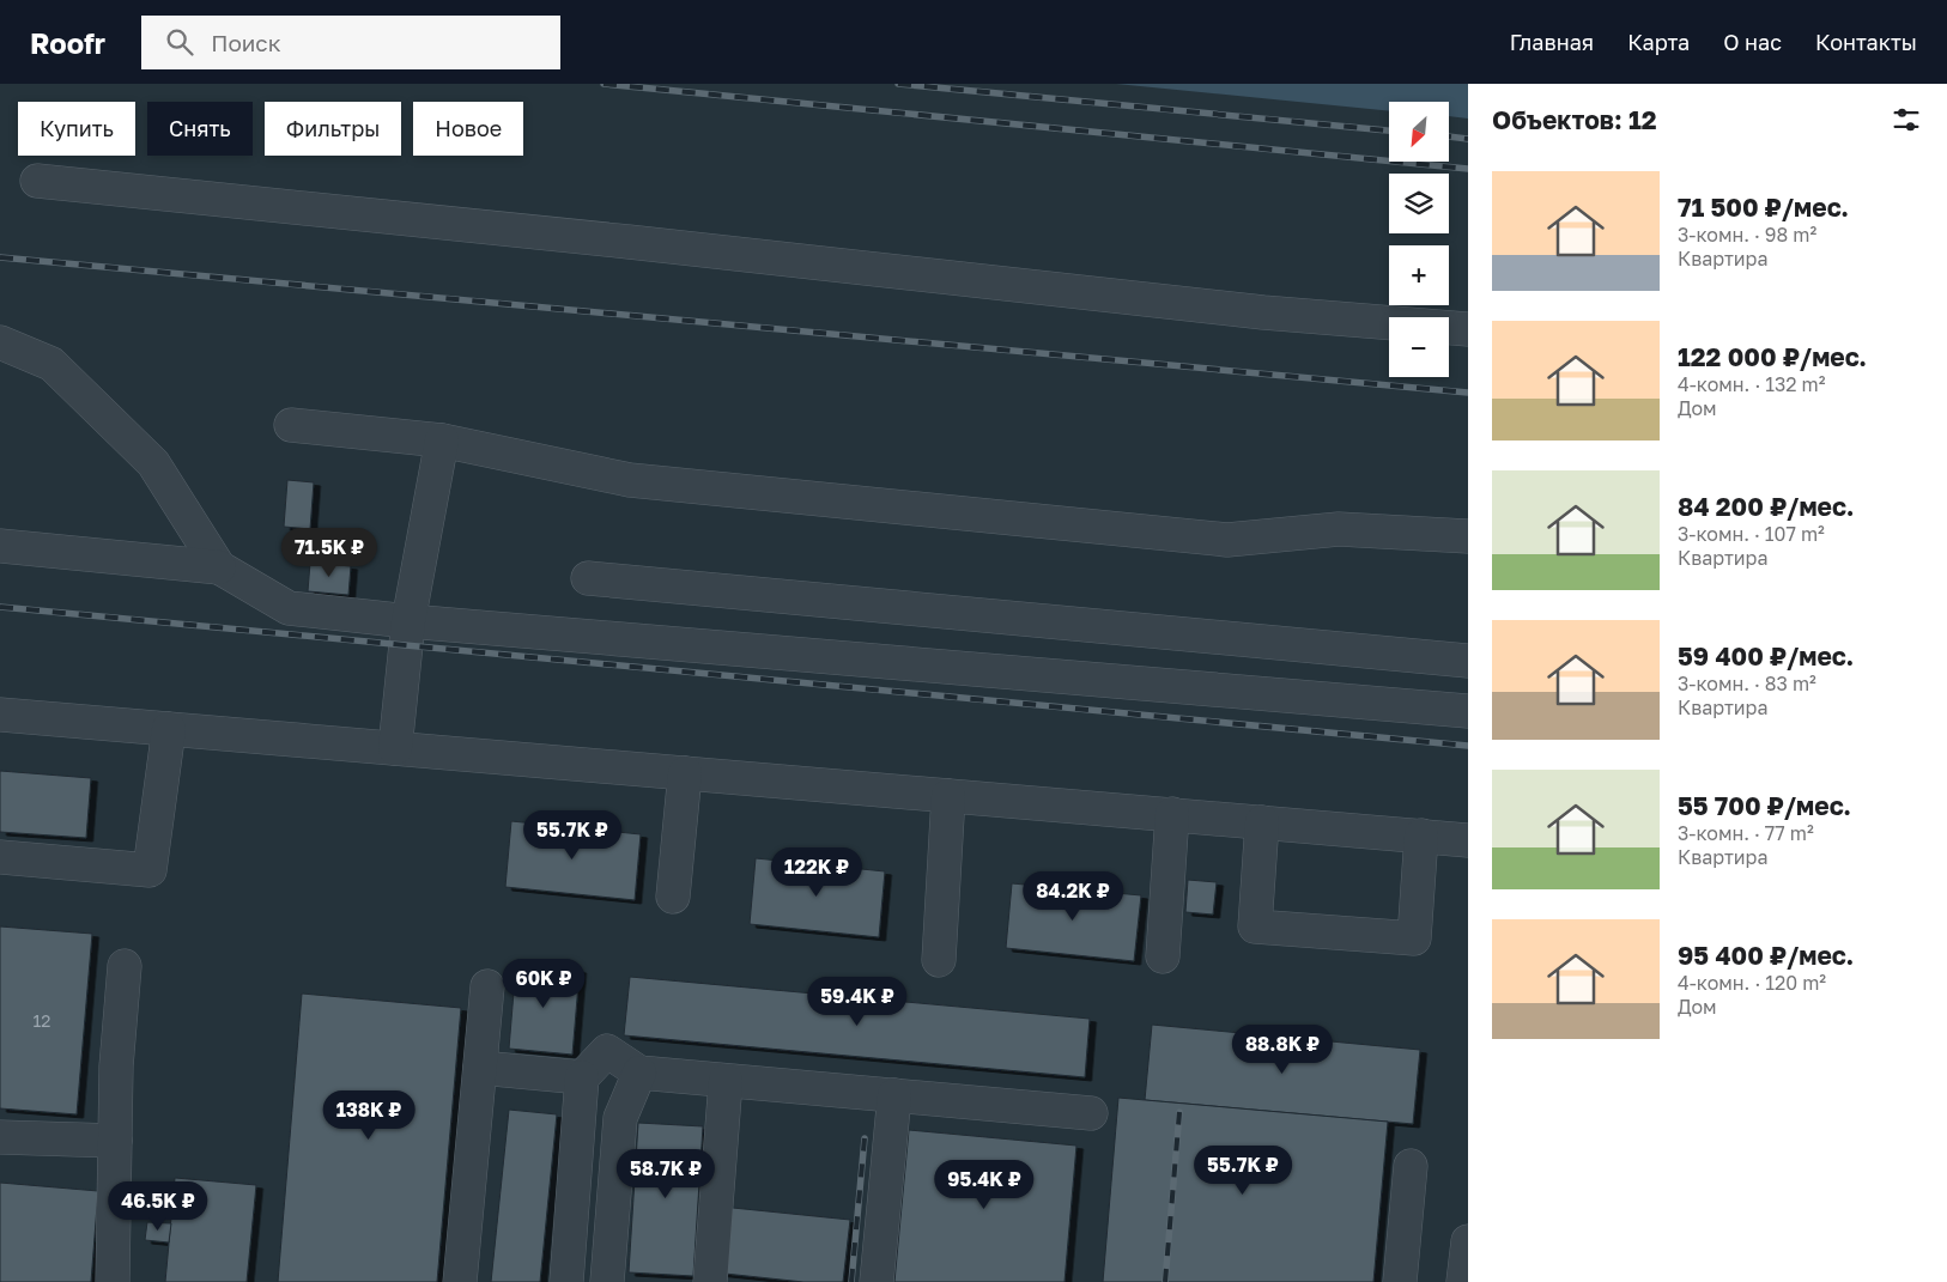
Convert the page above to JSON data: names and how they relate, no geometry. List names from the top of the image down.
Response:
{
  "house_numbers": ["12"],
  "north": "bottom left",
  "page": {
    "header": "Roofr",
    "search": "Поиск",
    "nav": [
      "Главная",
      "Карта",
      "О нас",
      "Контакты"
    ],
    "heading": "Объектов: 12",
    "map_buttons": ["+", "−"],
    "chip": [
      "Купить",
      "Снять",
      "Фильтры",
      "Новое"
    ],
    "list": [
      {
        "name": "71 500 ₽/мес.",
        "note": "3-комн. · 98 m² · Квартира"
      },
      {
        "name": "122 000 ₽/мес.",
        "note": "4-комн. · 132 m² · Дом"
      },
      {
        "name": "84 200 ₽/мес.",
        "note": "3-комн. · 107 m² · Квартира"
      },
      {
        "name": "59 400 ₽/мес.",
        "note": "3-комн. · 83 m² · Квартира"
      },
      {
        "name": "55 700 ₽/мес.",
        "note": "3-комн. · 77 m² · Квартира"
      },
      {
        "name": "95 400 ₽/мес.",
        "note": "4-комн. · 120 m² · Дом"
      }
    ],
    "price": [
      "71.5K ₽",
      "55.7K ₽",
      "122K ₽",
      "84.2K ₽",
      "60K ₽",
      "59.4K ₽",
      "88.8K ₽",
      "138K ₽",
      "55.7K ₽",
      "58.7K ₽",
      "95.4K ₽",
      "46.5K ₽"
    ]
  }
}
